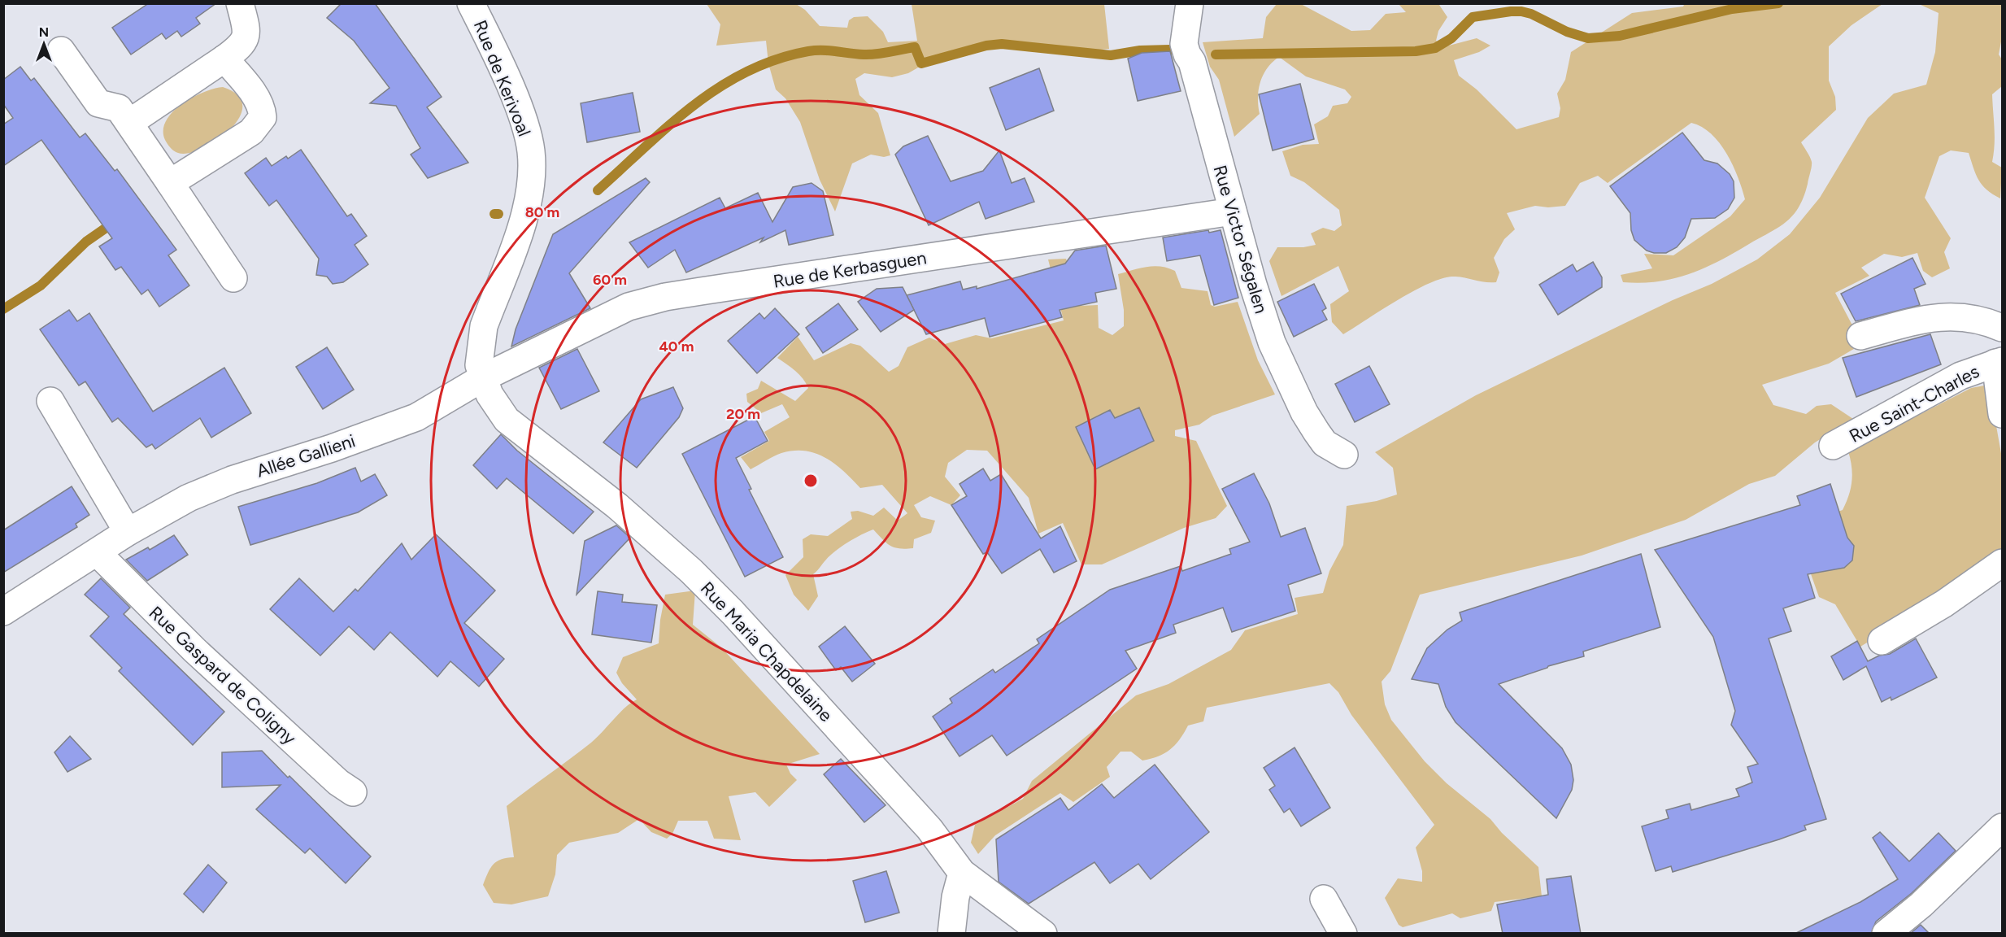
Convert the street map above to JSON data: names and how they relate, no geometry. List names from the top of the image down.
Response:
{
  "streets": {
    "street": [
      "Rue de Kerivoal",
      "Rue Victor Ségalen",
      "Rue de Kerbasguen",
      "Rue Saint-Charles",
      "Allée Gallieni",
      "Rue Maria Chapdelaine",
      "Rue Gaspard de Coligny"
    ]
  },
  "crossings": [
    ["Rue de Kerivoal", "Rue de Kerbasguen"],
    ["Rue de Kerivoal", "Allée Gallieni"],
    ["Rue de Kerivoal", "Rue Maria Chapdelaine"],
    ["Rue Victor Ségalen", "Rue de Kerbasguen"],
    ["Rue de Kerbasguen", "Allée Gallieni"],
    ["Rue de Kerbasguen", "Rue Maria Chapdelaine"],
    ["Allée Gallieni", "Rue Maria Chapdelaine"],
    ["Allée Gallieni", "Rue Gaspard de Coligny"]
  ],
  "north": "top",
  "rings": [
    "80 m",
    "60 m",
    "40 m",
    "20 m"
  ]
}
